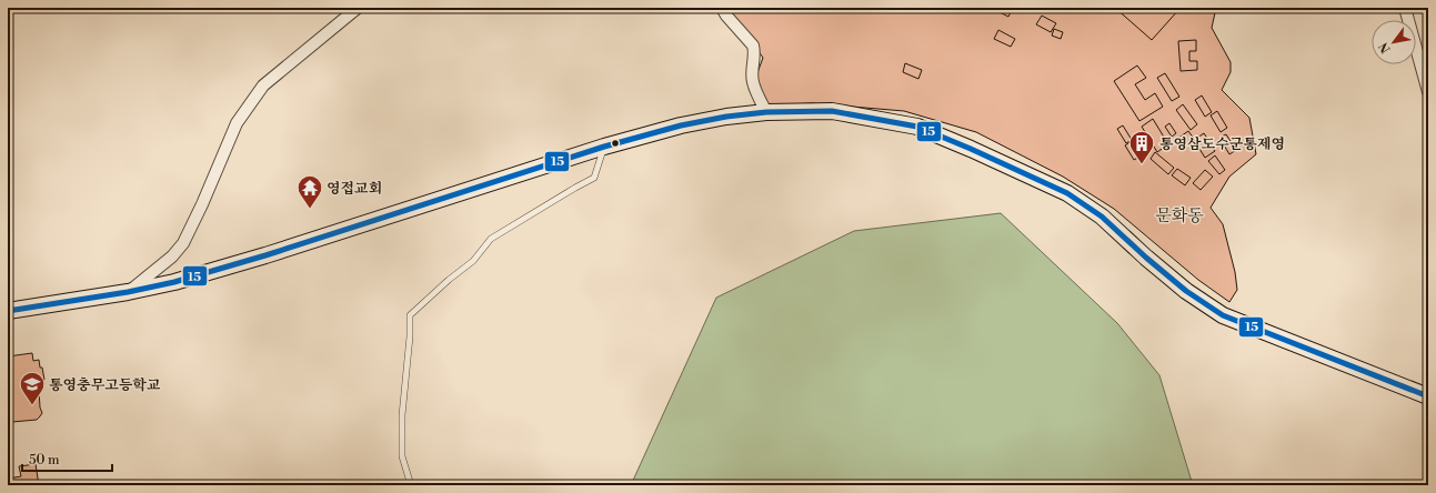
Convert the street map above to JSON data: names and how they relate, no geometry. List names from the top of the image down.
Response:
{
  "districts": ["문화동"],
  "places": {
    "building": ["통영삼도수군통제영"],
    "temple": ["영접교회"],
    "school or university": ["통영충무고등학교"]
  },
  "lines": ["transit line 15"],
  "scale_bar": "50 m",
  "north": "bottom left"
}
